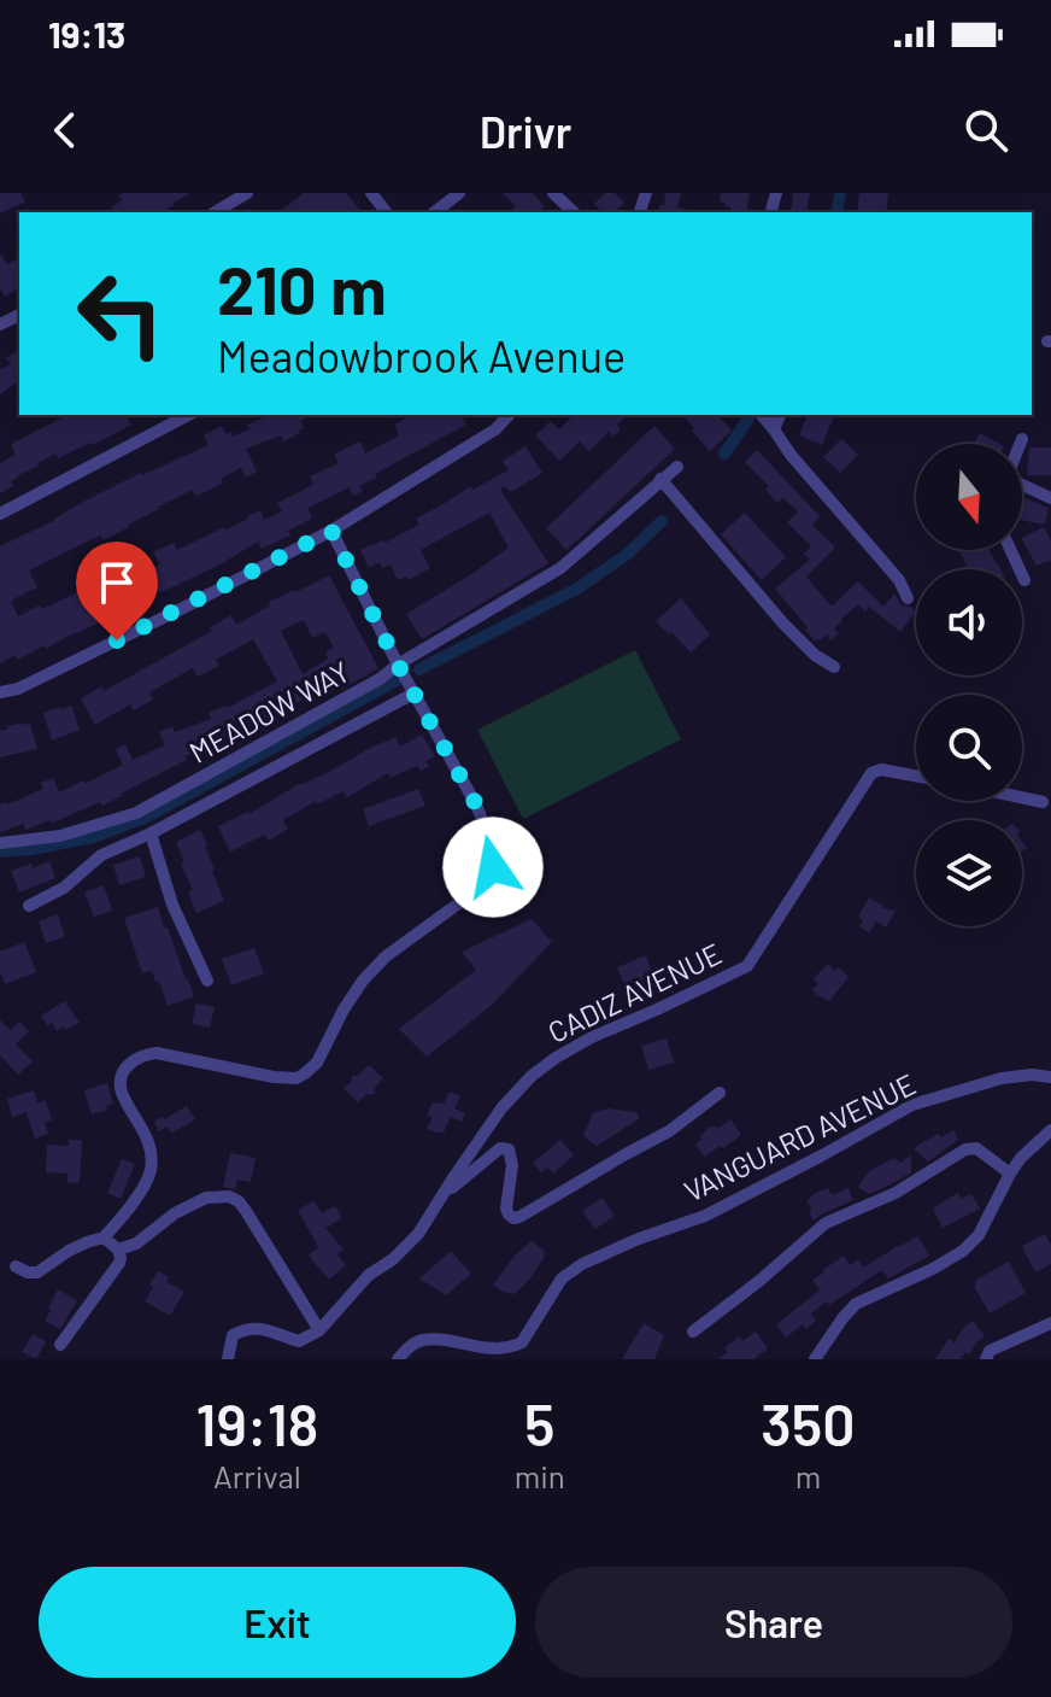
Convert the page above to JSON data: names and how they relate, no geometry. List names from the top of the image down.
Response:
{
  "streets": {
    "street": ["MEADOW WAY", "CADIZ AVENUE", "VANGUARD AVENUE"]
  },
  "north": "bottom",
  "page": {
    "status": "19:13",
    "header": "Drivr",
    "turn": ["210 m", "Meadowbrook Avenue"],
    "eta": [
      "19:18",
      "Arrival",
      "5",
      "min",
      "350",
      "m"
    ],
    "buttons": ["Exit", "Share"]
  }
}
